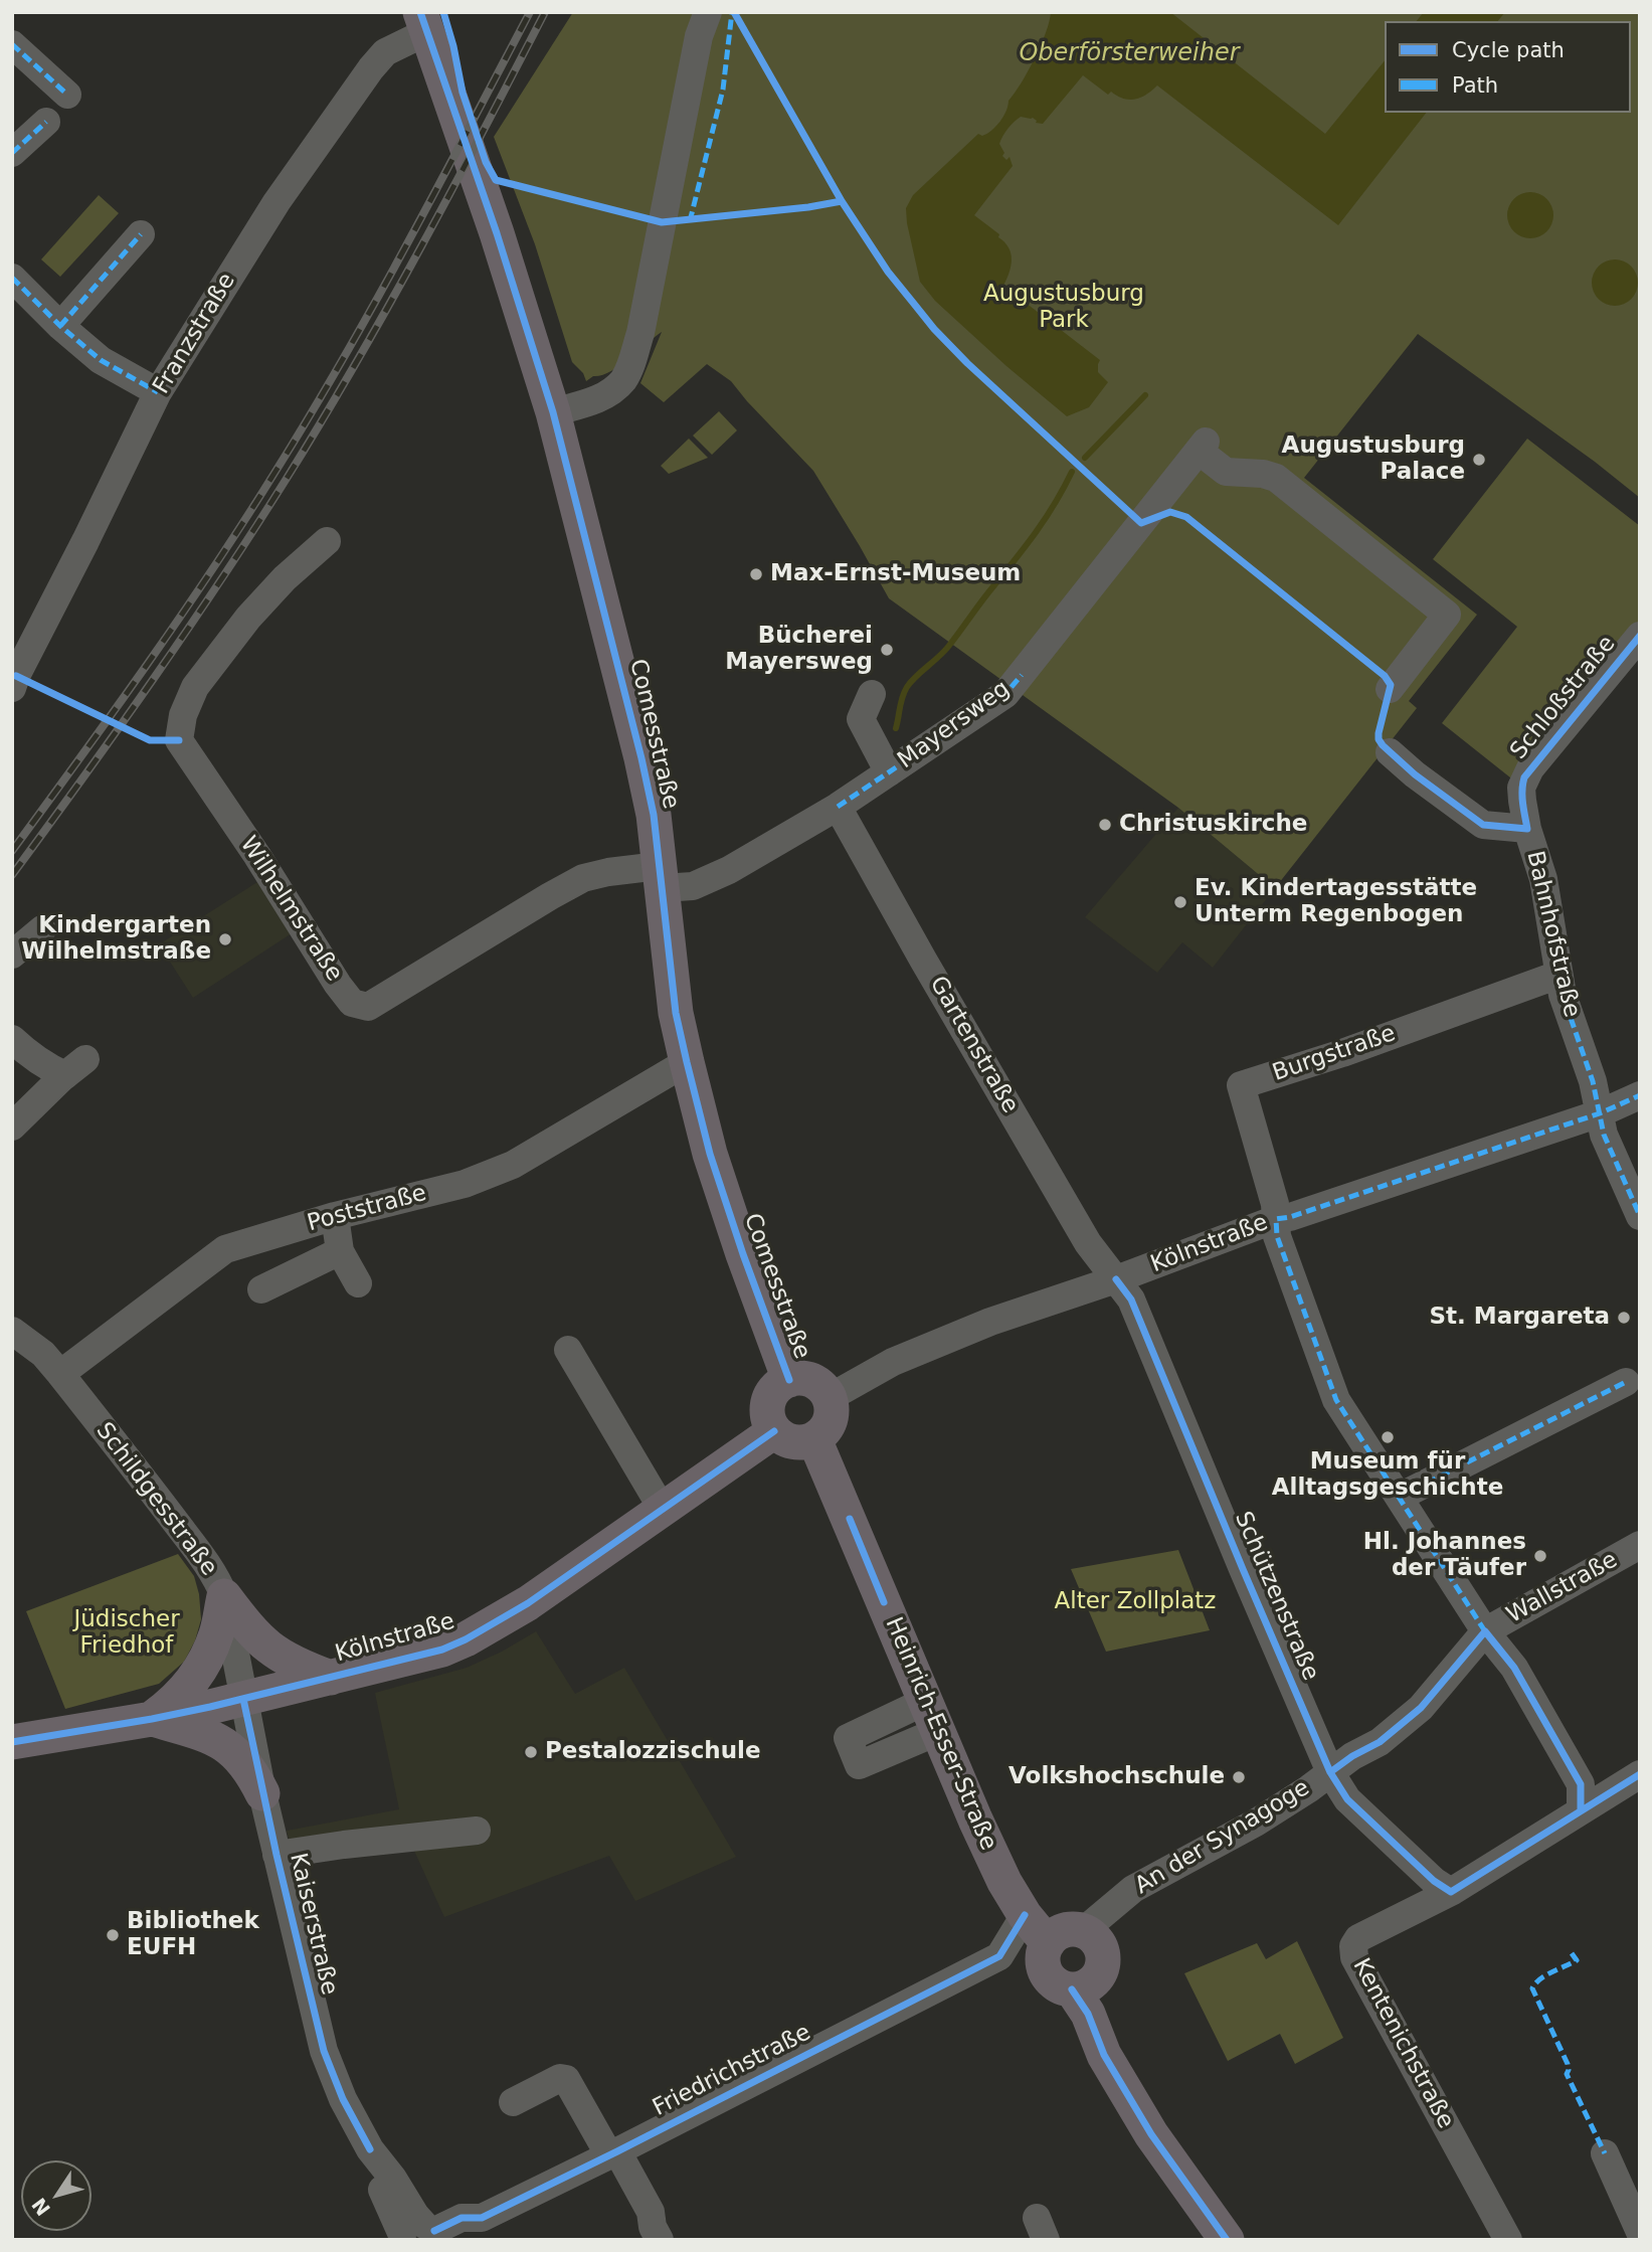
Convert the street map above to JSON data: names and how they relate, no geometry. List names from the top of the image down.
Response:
{
  "streets": {
    "main road": ["Comesstraße", "Kölnstraße", "Heinrich-Esser-Straße"],
    "street": [
      "Franzstraße",
      "Schloßstraße",
      "Mayersweg",
      "Wilhelmstraße",
      "Bahnhofstraße",
      "Gartenstraße",
      "Burgstraße",
      "Poststraße",
      "Schildgesstraße",
      "Wallstraße",
      "Schützenstraße",
      "An der Synagoge",
      "Kaiserstraße",
      "Kentenichstraße",
      "Friedrichstraße"
    ]
  },
  "crossings": [
    ["Franzstraße", "Comesstraße"],
    ["Schloßstraße", "Bahnhofstraße"],
    ["Mayersweg", "Comesstraße"],
    ["Mayersweg", "Wilhelmstraße"],
    ["Mayersweg", "Gartenstraße"],
    ["Comesstraße", "Wilhelmstraße"],
    ["Comesstraße", "Poststraße"],
    ["Comesstraße", "Kölnstraße"],
    ["Comesstraße", "Heinrich-Esser-Straße"],
    ["Bahnhofstraße", "Burgstraße"],
    ["Bahnhofstraße", "Kölnstraße"],
    ["Gartenstraße", "Kölnstraße"],
    ["Gartenstraße", "Schützenstraße"],
    ["Burgstraße", "Kölnstraße"],
    ["Poststraße", "Schildgesstraße"],
    ["Kölnstraße", "Schildgesstraße"],
    ["Kölnstraße", "Schützenstraße"],
    ["Kölnstraße", "Heinrich-Esser-Straße"],
    ["Kölnstraße", "Kaiserstraße"],
    ["Schildgesstraße", "Kaiserstraße"],
    ["Wallstraße", "Schützenstraße"],
    ["Wallstraße", "An der Synagoge"],
    ["Schützenstraße", "An der Synagoge"],
    ["Schützenstraße", "Kentenichstraße"],
    ["Heinrich-Esser-Straße", "An der Synagoge"],
    ["Heinrich-Esser-Straße", "Friedrichstraße"],
    ["Kaiserstraße", "Friedrichstraße"]
  ],
  "water": ["Oberförsterweiher"],
  "parks": ["Augustusburg Park", "Alter Zollplatz", "Jüdischer Friedhof"],
  "places": [
    "Augustusburg Palace",
    "Max-Ernst-Museum",
    "Bücherei Mayersweg",
    "Christuskirche",
    "Ev. Kindertagesstätte Unterm Regenbogen",
    "Kindergarten Wilhelmstraße",
    "St. Margareta",
    "Museum für Alltagsgeschichte",
    "Hl. Johannes der Täufer",
    "Pestalozzischule",
    "Volkshochschule",
    "Bibliothek EUFH"
  ],
  "legend": ["Cycle path", "Path"],
  "north": "bottom left"
}
